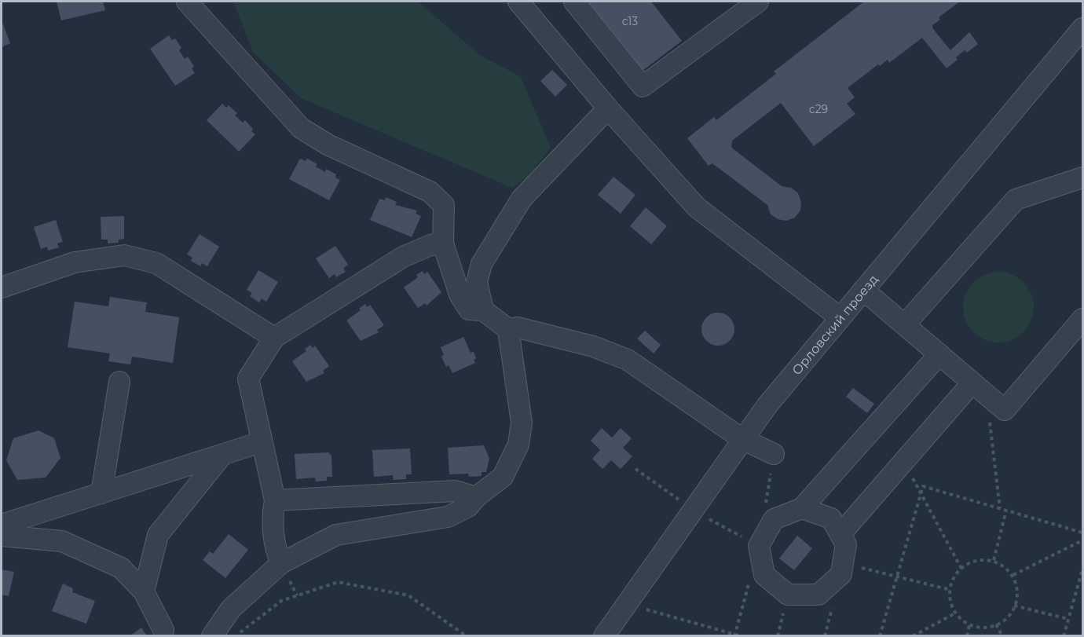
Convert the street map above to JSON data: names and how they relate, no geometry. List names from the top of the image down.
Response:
{
  "streets": {
    "street": ["Орловский проезд"]
  },
  "house_numbers": ["с13", "с29"]
}
